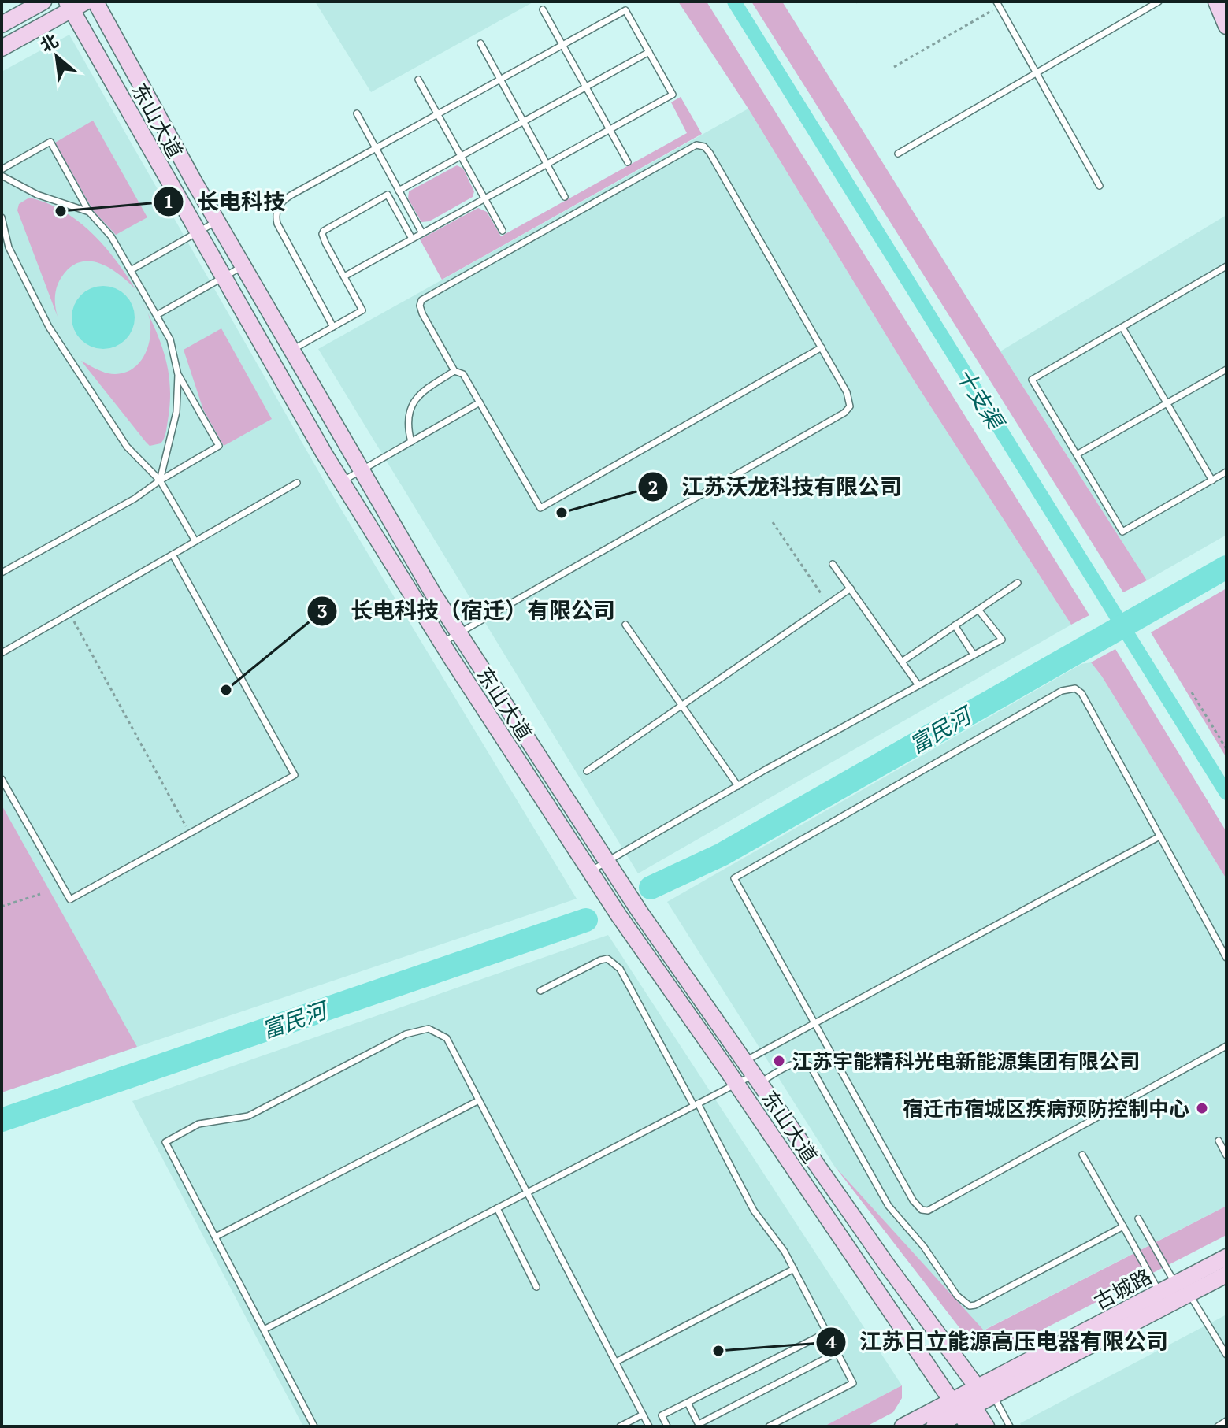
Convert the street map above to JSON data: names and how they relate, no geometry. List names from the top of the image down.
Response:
{
  "streets": {
    "main road": ["东山大道", "古城路"]
  },
  "crossings": [
    ["东山大道", "古城路"]
  ],
  "water": ["十支渠", "富民河"],
  "places": [
    "长电科技",
    "江苏沃龙科技有限公司",
    "长电科技（宿迁）有限公司",
    "江苏宇能精科光电新能源集团有限公司",
    "宿迁市宿城区疾病预防控制中心",
    "江苏日立能源高压电器有限公司"
  ],
  "north": "top left"
}
